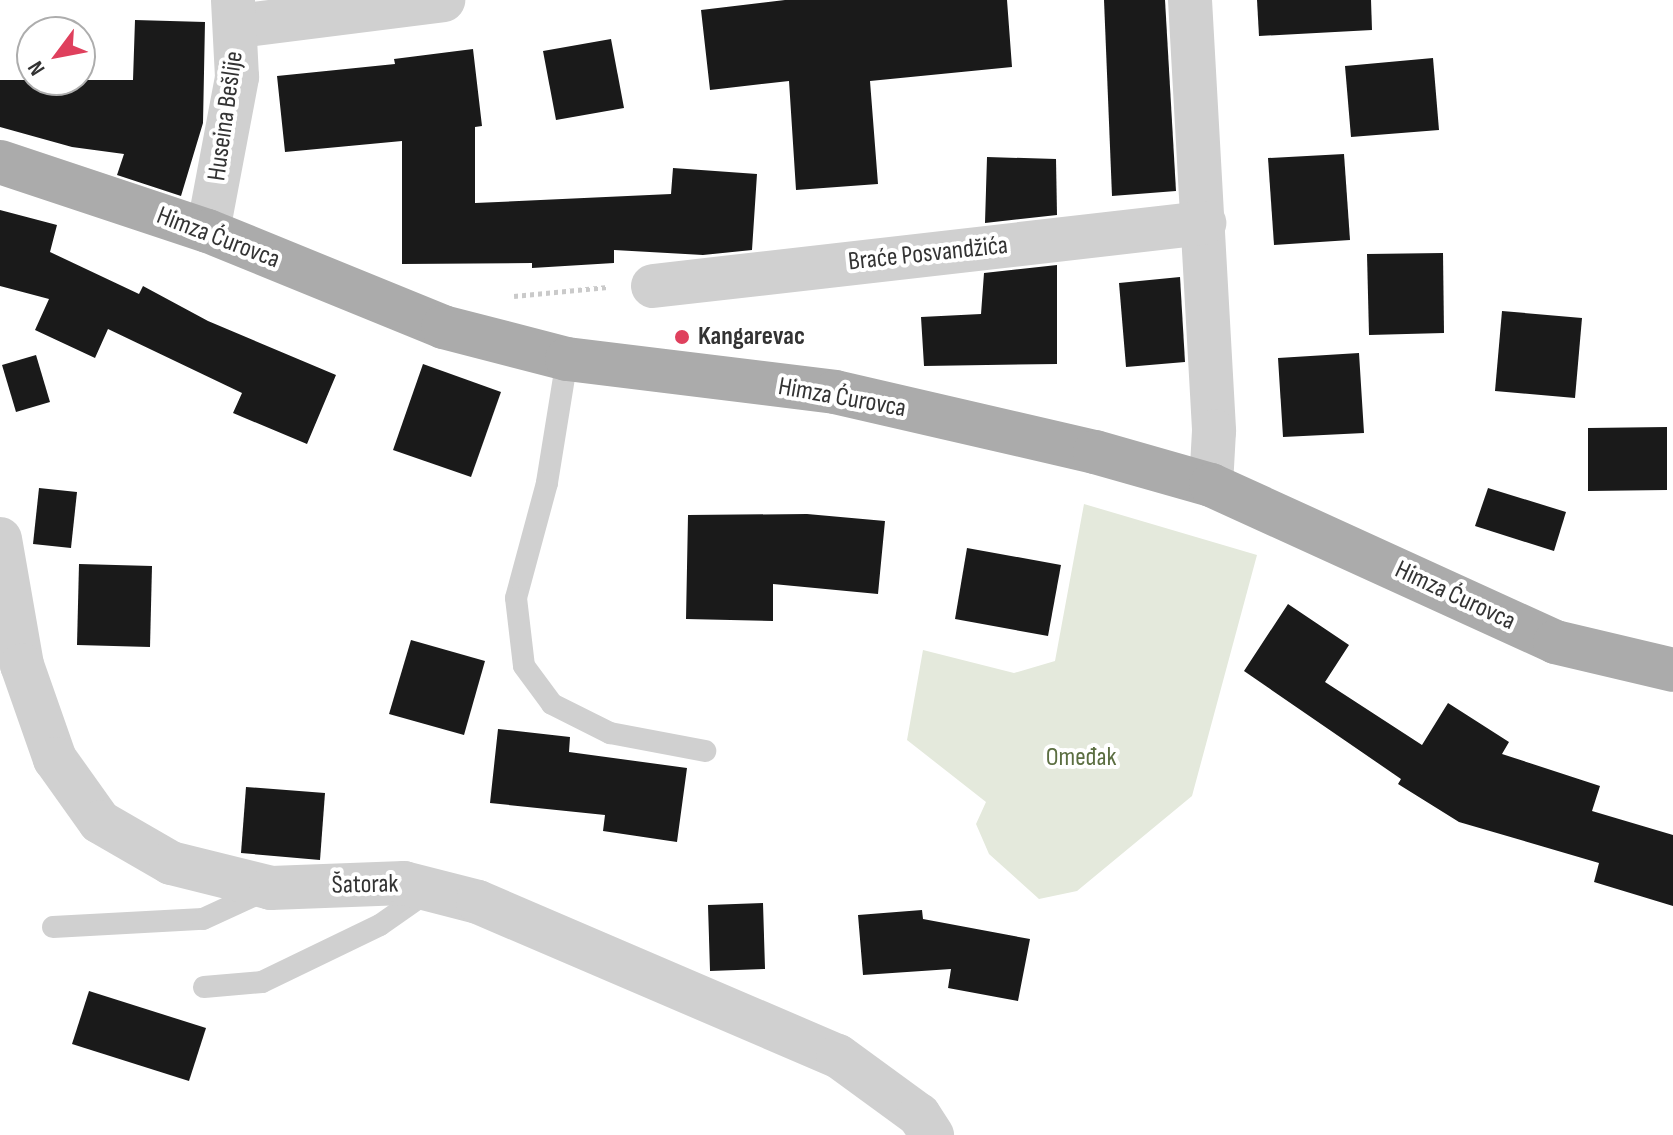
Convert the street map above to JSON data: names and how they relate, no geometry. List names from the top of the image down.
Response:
{
  "streets": {
    "main road": ["Himza Ćurovca"],
    "street": ["Huseina Bešlije", "Braće Posvandžića", "Šatorak"]
  },
  "crossings": [
    ["Huseina Bešlije", "Himza Ćurovca"]
  ],
  "parks": ["Omeđak"],
  "places": ["Kangarevac"],
  "north": "bottom left"
}
